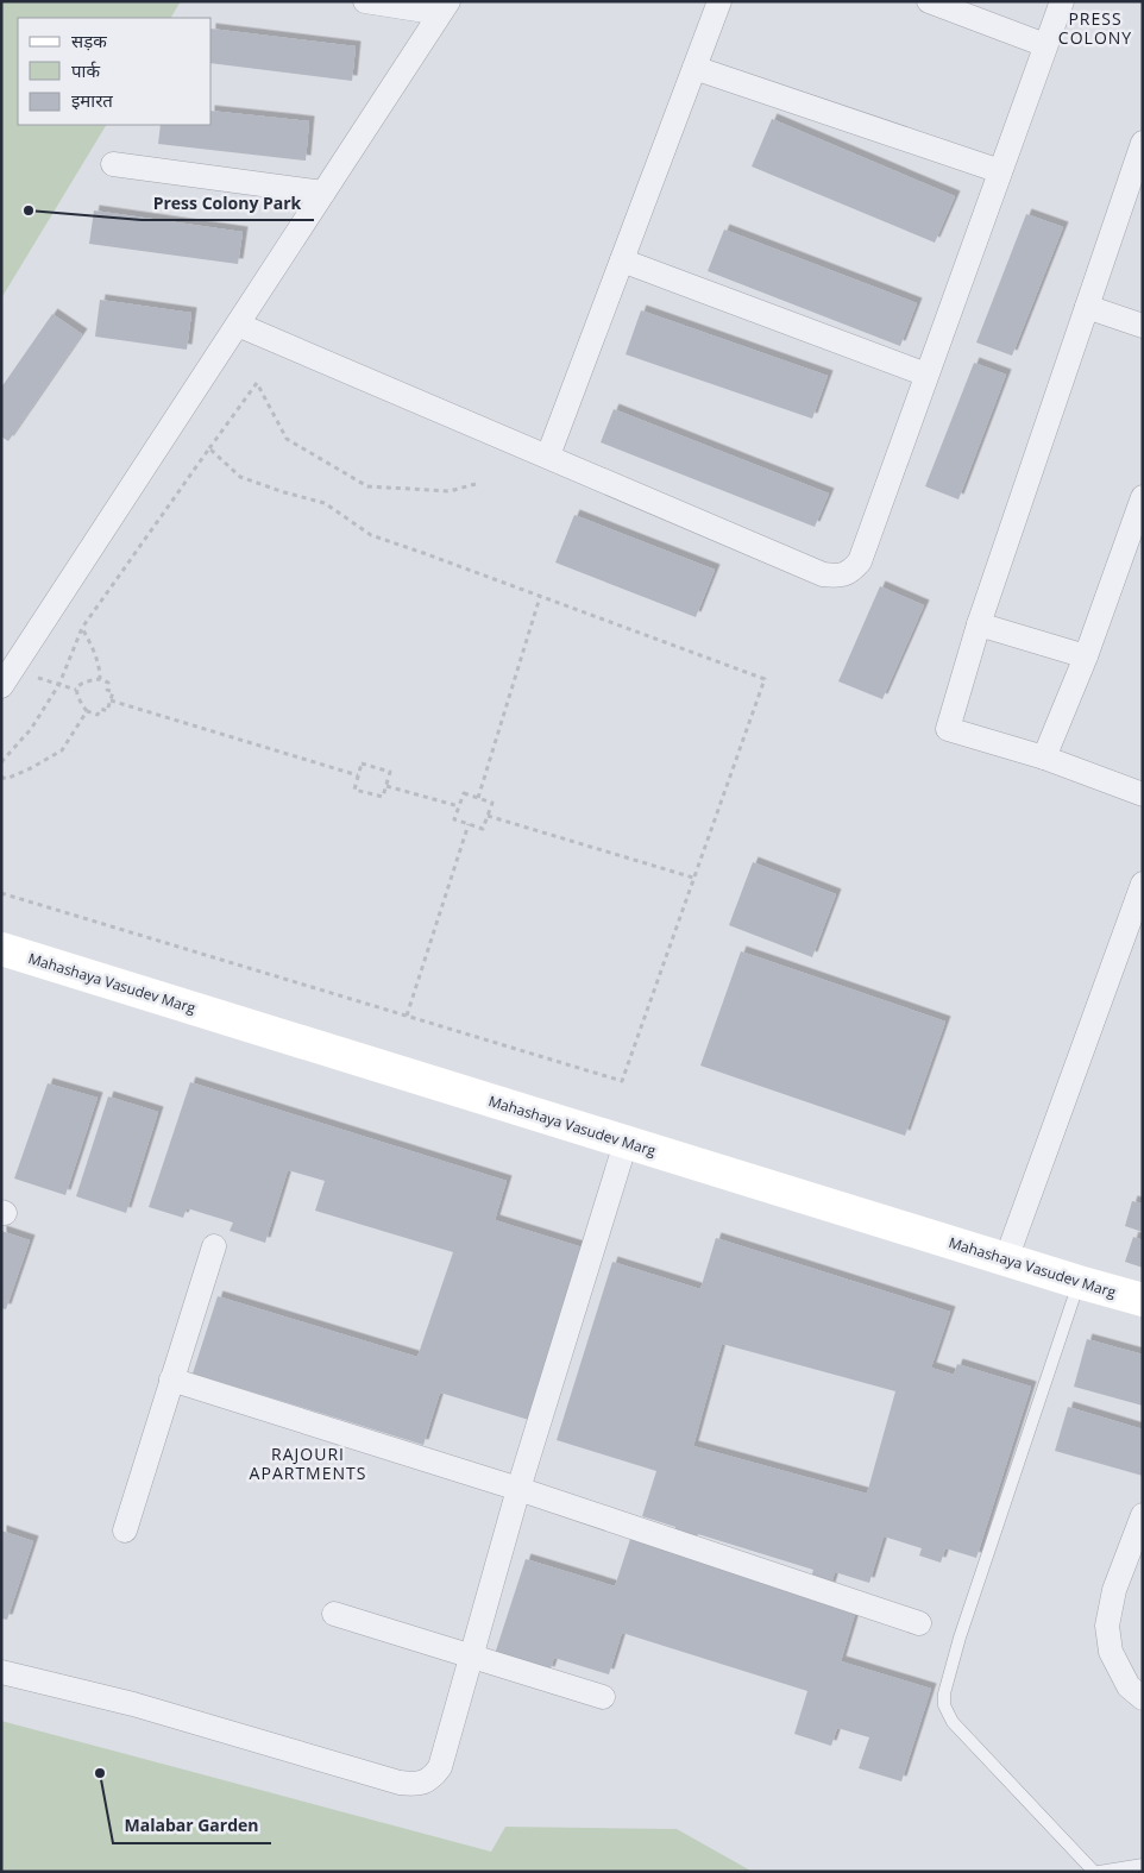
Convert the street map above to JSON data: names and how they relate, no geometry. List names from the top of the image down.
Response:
{
  "streets": {
    "street": ["Mahashaya Vasudev Marg"]
  },
  "districts": ["PRESS COLONY", "RAJOURI APARTMENTS"],
  "places": ["Press Colony Park", "Malabar Garden"],
  "legend": ["सड़क", "पार्क", "इमारत"]
}
